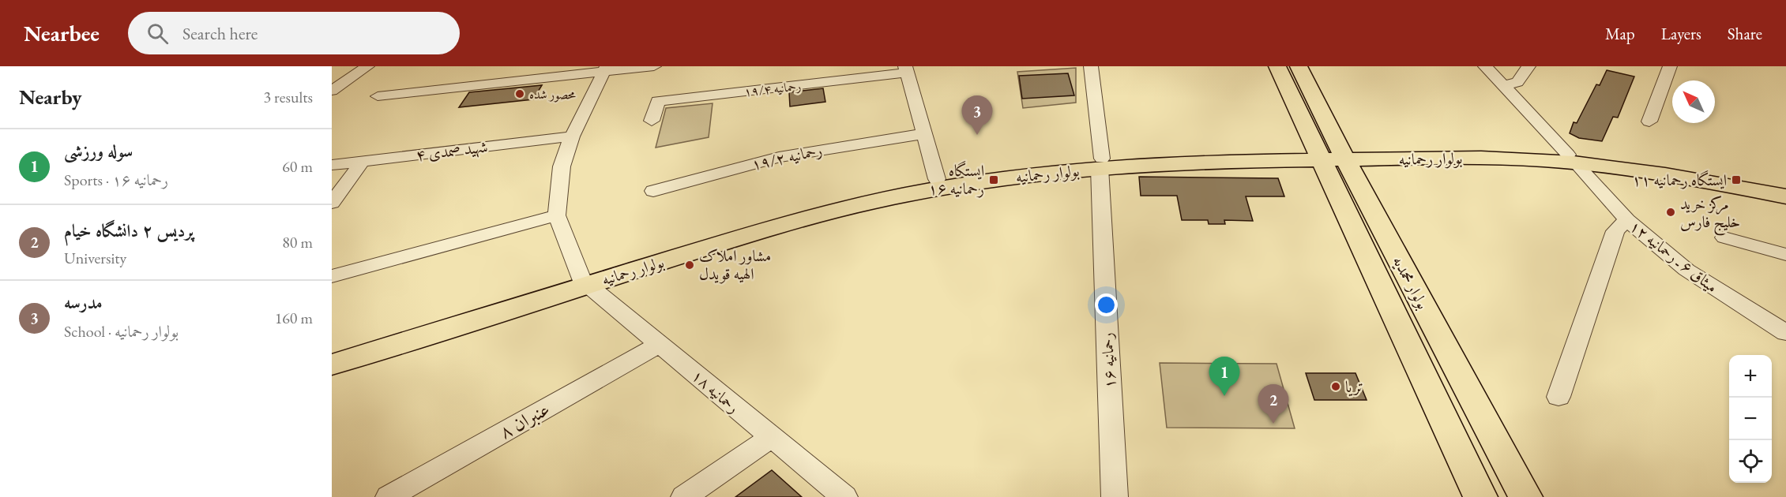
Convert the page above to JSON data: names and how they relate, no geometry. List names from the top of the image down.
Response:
{
  "streets": {
    "main road": ["بولوار رحمانیه", "بولوار محمدیه"],
    "street": [
      "رحمانیه ۱۹/۴",
      "شهید صمدی ۴",
      "رحمانیه ۱۹/۲",
      "میثاق ۶ ـ رحمانیه ۱۲",
      "رحمانیه ۱۶",
      "رحمانیه ۱۸",
      "عنبران ۸"
    ]
  },
  "crossings": [
    ["بولوار رحمانیه", "میثاق ۶ ـ رحمانیه ۱۲"],
    ["بولوار رحمانیه", "بولوار محمدیه"],
    ["بولوار رحمانیه", "رحمانیه ۱۶"],
    ["بولوار رحمانیه", "رحمانیه ۱۸"],
    ["رحمانیه ۱۸", "عنبران ۸"]
  ],
  "places": {
    "other": [
      "محصور شده",
      "مرکز خرید خلیج فارس",
      "مشاور املاک الهیه قویدل",
      "تریا"
    ],
    "transit": ["ایستگاه رحمانیه ۱۶", "ایستگاه رحمانیه ۱۱"]
  },
  "north": "top left",
  "page": {
    "header": "Nearbee",
    "search": "Search here",
    "nav": ["Map", "Layers", "Share"],
    "heading": ["Nearby", "3 results"],
    "pins": ["3", "1", "2"],
    "list": [
      {
        "mark": "1",
        "name": "سوله ورزشی",
        "note": "Sports · رحمانیه ۱۶",
        "value": "60 m"
      },
      {
        "mark": "2",
        "name": "پردیس ۲ دانشگاه خیام",
        "note": "University",
        "value": "80 m"
      },
      {
        "mark": "3",
        "name": "مدرسه",
        "note": "School · بولوار رحمانیه",
        "value": "160 m"
      }
    ],
    "map_buttons": ["+", "−"]
  }
}
